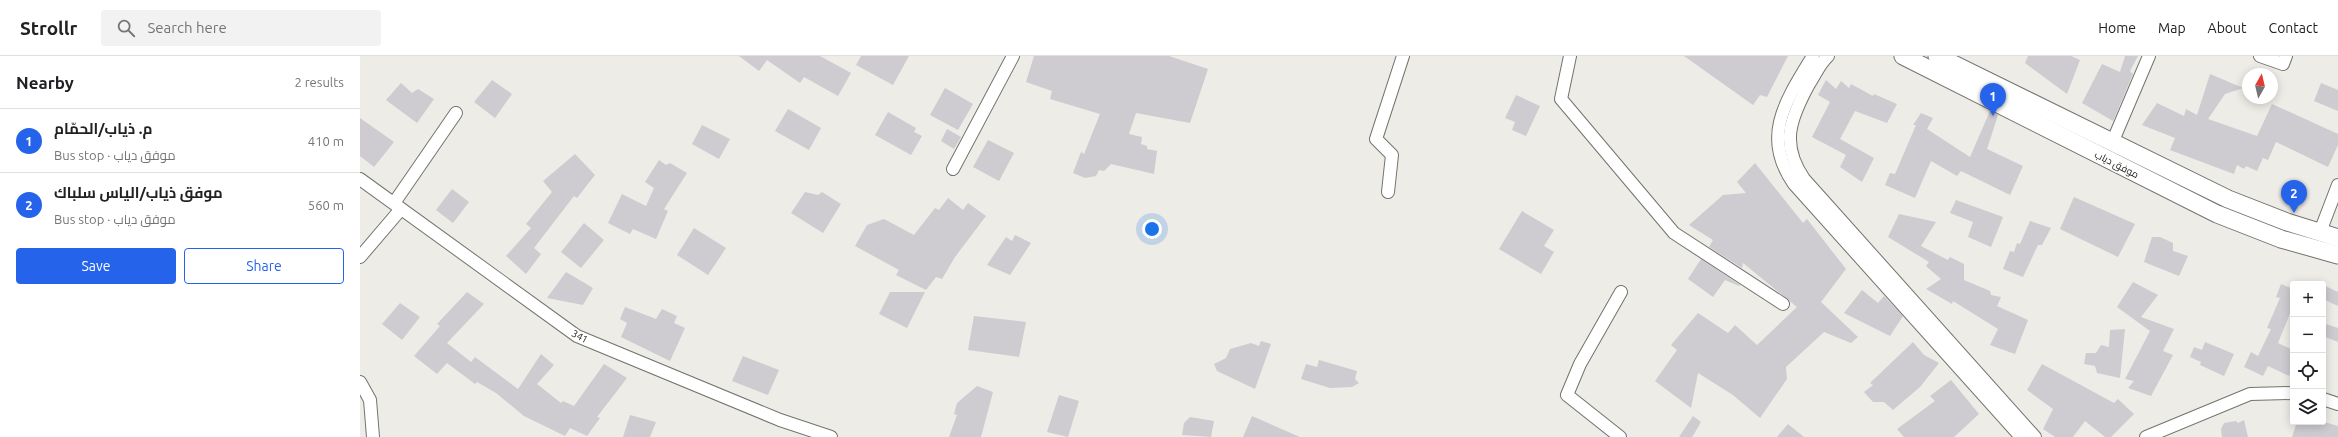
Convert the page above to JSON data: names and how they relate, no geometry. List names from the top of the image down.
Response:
{
  "streets": {
    "main road": ["موفق دياب"],
    "street": ["341"]
  },
  "north": "top",
  "page": {
    "header": "Strollr",
    "search": "Search here",
    "nav": [
      "Home",
      "Map",
      "About",
      "Contact"
    ],
    "heading": ["Nearby", "2 results"],
    "pins": ["1", "2"],
    "list": [
      {
        "mark": "1",
        "name": "م. ذياب/الحمّام",
        "note": "Bus stop · موفق دياب",
        "value": "410 m"
      },
      {
        "mark": "2",
        "name": "موفق ذياب/الياس سلباك",
        "note": "Bus stop · موفق دياب",
        "value": "560 m"
      }
    ],
    "buttons": ["Save", "Share"],
    "map_buttons": ["+", "−"]
  }
}
